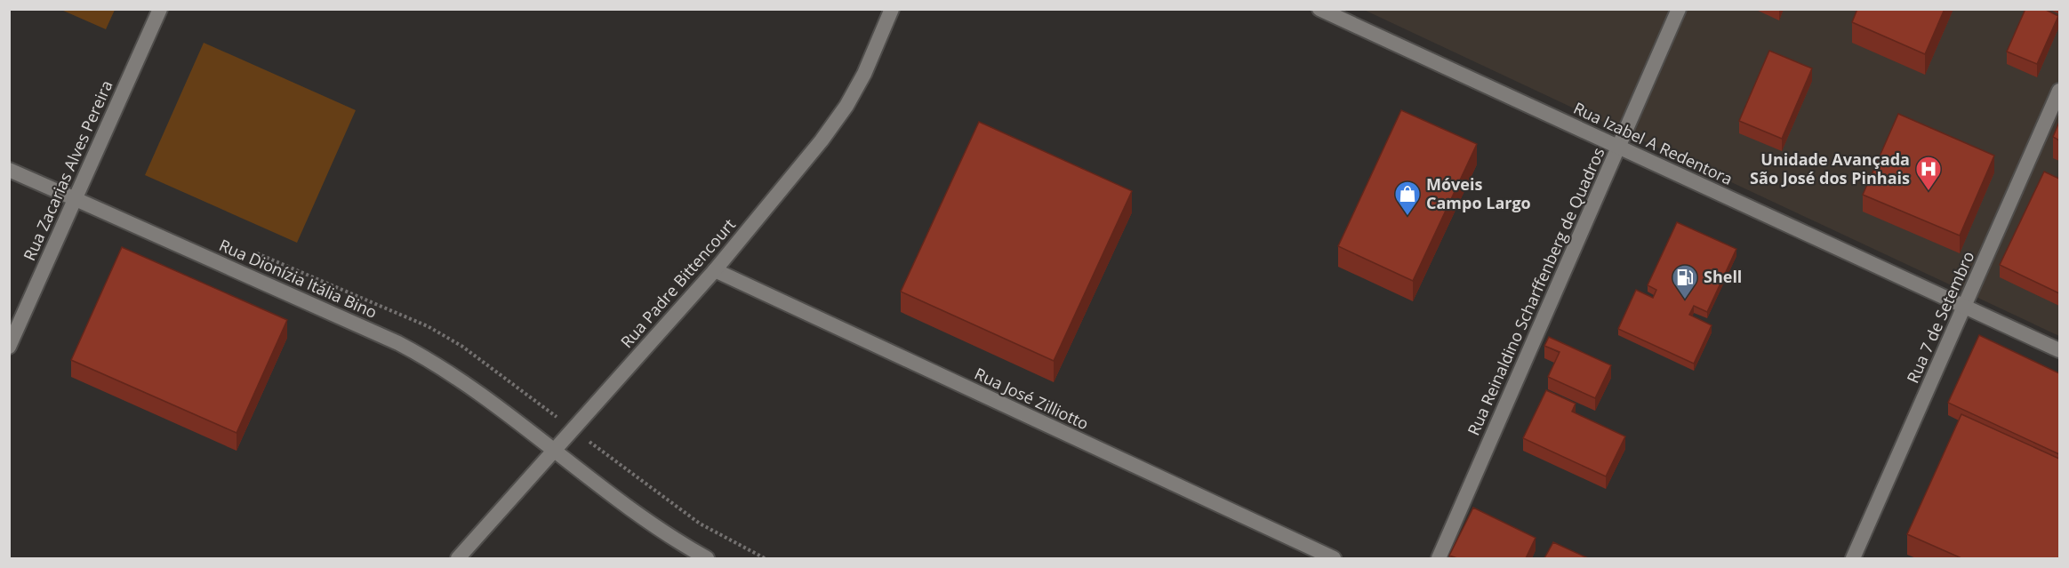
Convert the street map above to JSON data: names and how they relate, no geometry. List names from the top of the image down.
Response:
{
  "streets": {
    "main road": [
      "Rua Izabel A Redentora",
      "Rua Zacarias Alves Pereira",
      "Rua Dionízia Itália Bino",
      "Rua Padre Bittencourt",
      "Rua Reinaldino Scharffenberg de Quadros",
      "Rua 7 de Setembro",
      "Rua José Zilliotto"
    ]
  },
  "crossings": [
    ["Rua Izabel A Redentora", "Rua Reinaldino Scharffenberg de Quadros"],
    ["Rua Izabel A Redentora", "Rua 7 de Setembro"],
    ["Rua Zacarias Alves Pereira", "Rua Dionízia Itália Bino"],
    ["Rua Dionízia Itália Bino", "Rua Padre Bittencourt"],
    ["Rua Padre Bittencourt", "Rua José Zilliotto"]
  ],
  "places": {
    "hospital": ["Unidade Avançada São José dos Pinhais"],
    "shop": ["Móveis Campo Largo"],
    "fuel station": ["Shell"]
  }
}
